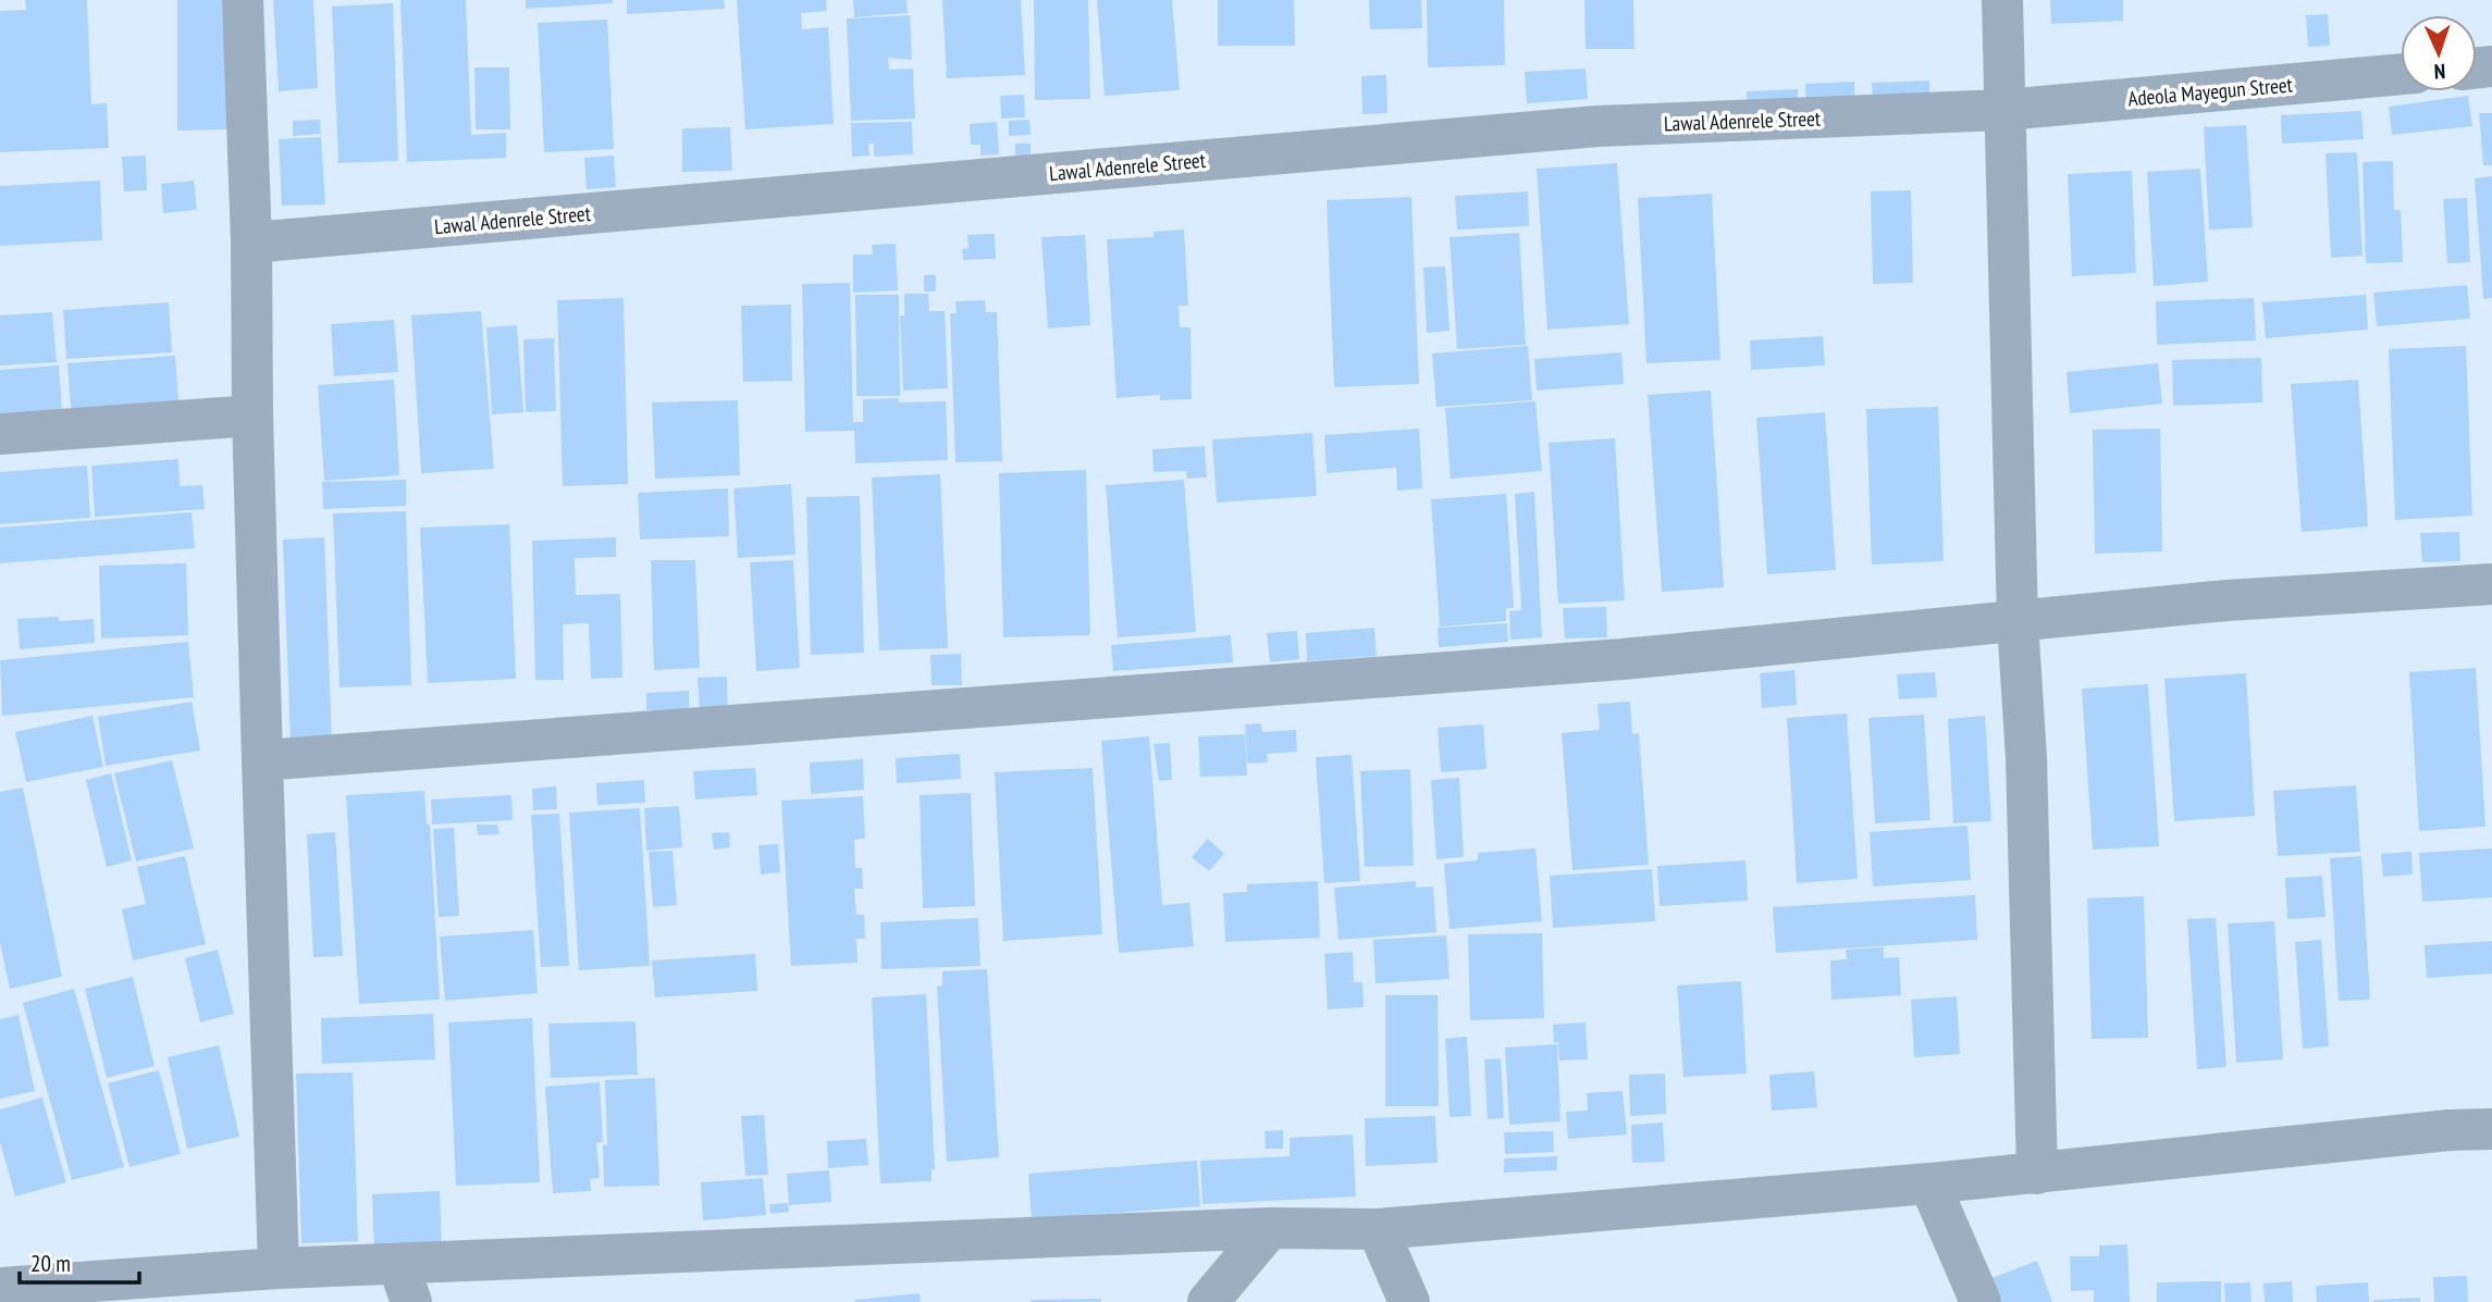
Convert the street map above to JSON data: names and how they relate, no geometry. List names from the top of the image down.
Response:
{
  "streets": {
    "street": ["Adeola Mayegun Street", "Lawal Adenrele Street"]
  },
  "crossings": [
    ["Adeola Mayegun Street", "Lawal Adenrele Street"]
  ],
  "scale_bar": "20 m",
  "north": "bottom"
}
